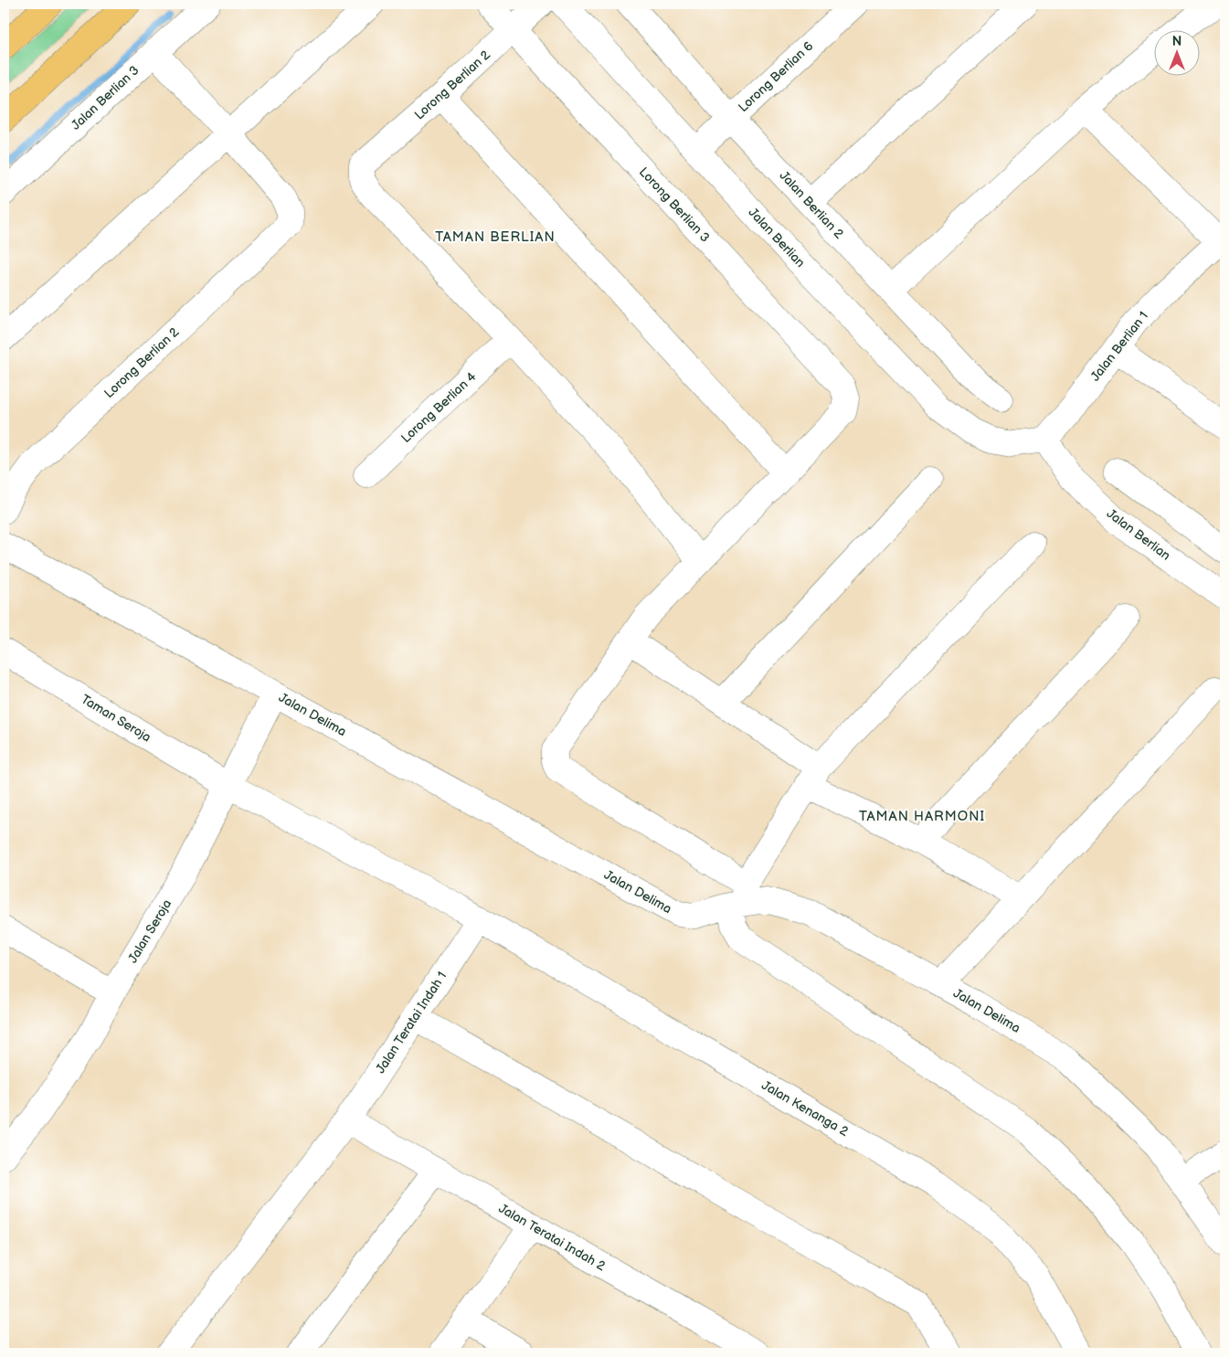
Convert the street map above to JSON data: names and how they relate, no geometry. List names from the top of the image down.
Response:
{
  "streets": {
    "street": [
      "Lorong Berlian 6",
      "Lorong Berlian 2",
      "Jalan Berlian 3",
      "Lorong Berlian 3",
      "Jalan Berlian 2",
      "Jalan Berlian",
      "Jalan Berlian 1",
      "Lorong Berlian 4",
      "Jalan Delima",
      "Taman Seroja",
      "Jalan Seroja",
      "Jalan Teratai Indah 1",
      "Jalan Kenanga 2",
      "Jalan Teratai Indah 2"
    ]
  },
  "crossings": [
    ["Lorong Berlian 6", "Jalan Berlian 2"],
    ["Lorong Berlian 6", "Jalan Berlian"],
    ["Lorong Berlian 2", "Lorong Berlian 3"],
    ["Lorong Berlian 2", "Lorong Berlian 4"],
    ["Jalan Berlian", "Jalan Berlian 1"],
    ["Jalan Delima", "Jalan Seroja"],
    ["Taman Seroja", "Jalan Seroja"],
    ["Jalan Teratai Indah 1", "Jalan Kenanga 2"],
    ["Jalan Teratai Indah 1", "Jalan Teratai Indah 2"]
  ],
  "districts": ["TAMAN BERLIAN", "TAMAN HARMONI"],
  "north": "top"
}
